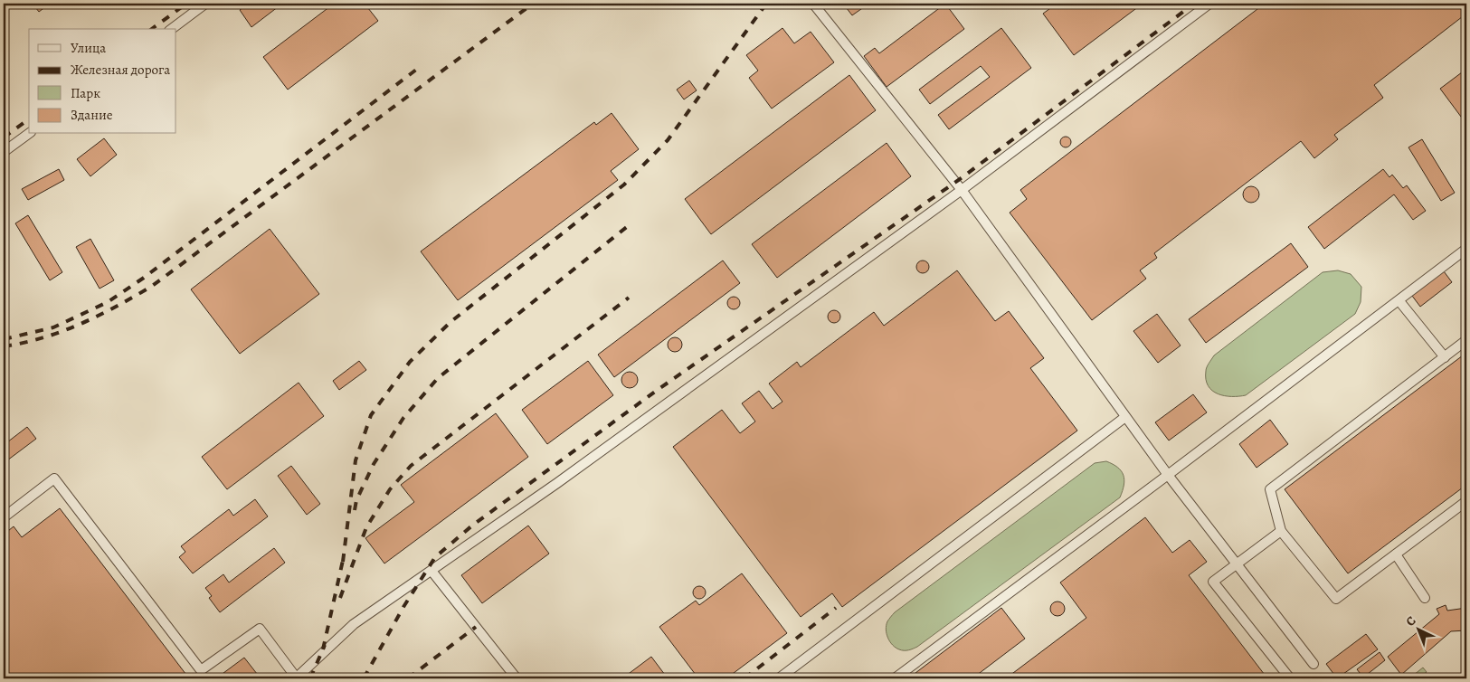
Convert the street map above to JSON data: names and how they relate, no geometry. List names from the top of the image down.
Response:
{
  "legend": [
    "Улица",
    "Железная дорога",
    "Парк",
    "Здание"
  ],
  "north": "top left"
}
